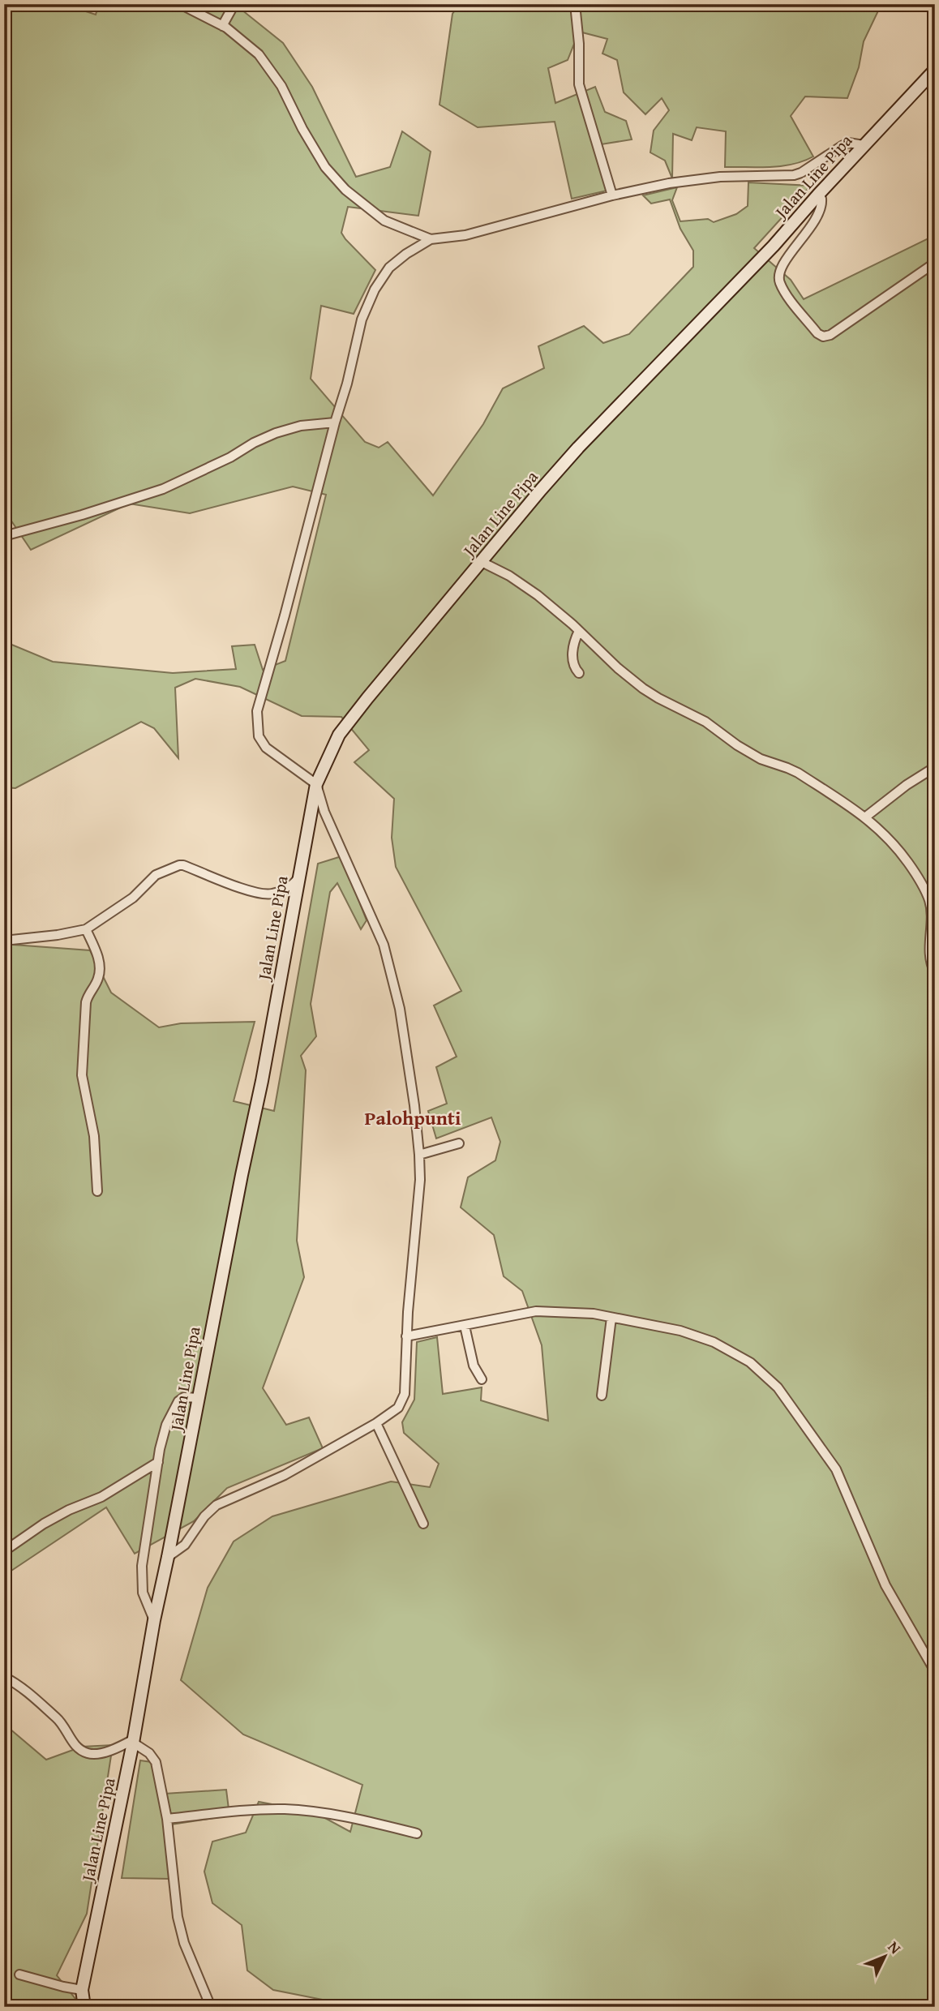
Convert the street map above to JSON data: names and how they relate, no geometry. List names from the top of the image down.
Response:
{
  "streets": {
    "main road": ["Jalan Line Pipa"]
  },
  "districts": ["Palohpunti"],
  "north": "top right"
}
